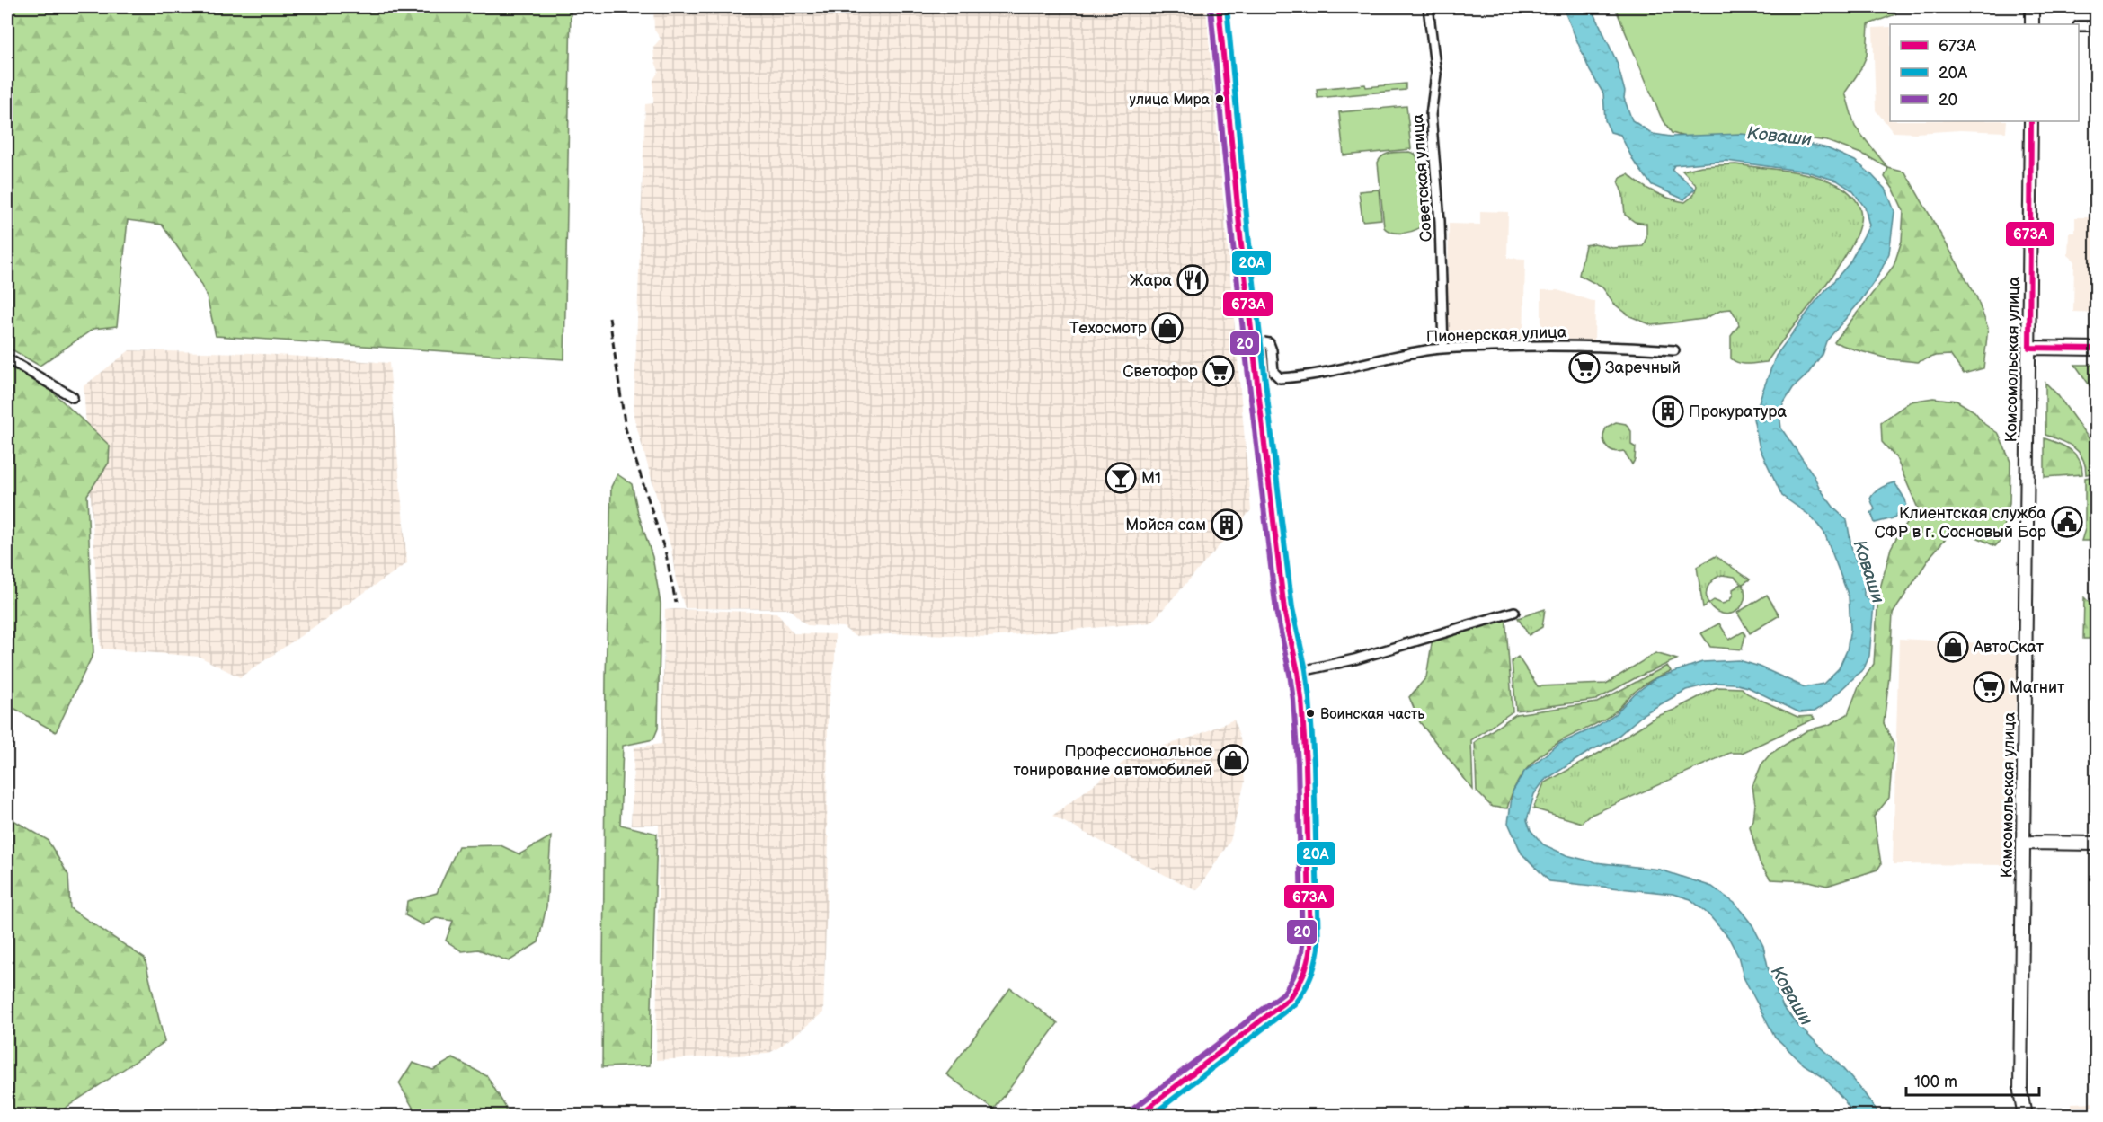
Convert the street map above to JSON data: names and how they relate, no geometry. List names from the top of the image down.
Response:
{
  "streets": {
    "main road": ["Комсомольская улица"],
    "street": ["Советская улица", "Пионерская улица"]
  },
  "crossings": [
    ["Советская улица", "Пионерская улица"]
  ],
  "water": ["Коваши"],
  "places": {
    "other": ["улица Мира", "Воинская часть"],
    "restaurant": ["Жара"],
    "shop": ["Техосмотр", "АвтоСкат", "Профессиональное тонирование автомобилей"],
    "supermarket": ["Заречный", "Светофор", "Магнит"],
    "building": ["Прокуратура", "Мойся сам"],
    "bar": ["М1"],
    "public building": ["Клиентская служба СФР в г. Сосновый Бор"]
  },
  "lines": ["transit line 673А", "transit line 20А", "transit line 20"],
  "legend": ["673А", "20А", "20"],
  "scale_bar": "100 m"
}
